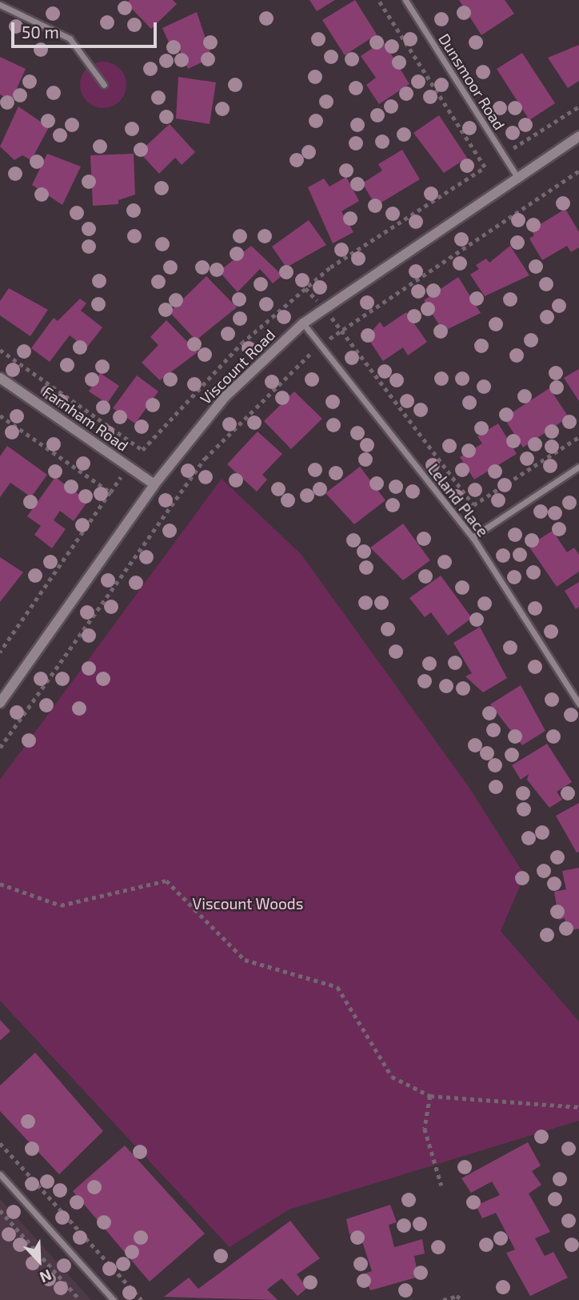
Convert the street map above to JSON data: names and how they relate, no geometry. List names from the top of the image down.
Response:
{
  "streets": {
    "street": [
      "Dunsmoor Road",
      "Viscount Road",
      "Farnham Road",
      "Leland Place"
    ]
  },
  "crossings": [
    ["Dunsmoor Road", "Viscount Road"],
    ["Viscount Road", "Farnham Road"],
    ["Viscount Road", "Leland Place"]
  ],
  "parks": ["Viscount Woods"],
  "scale_bar": "50 m",
  "north": "bottom right"
}
